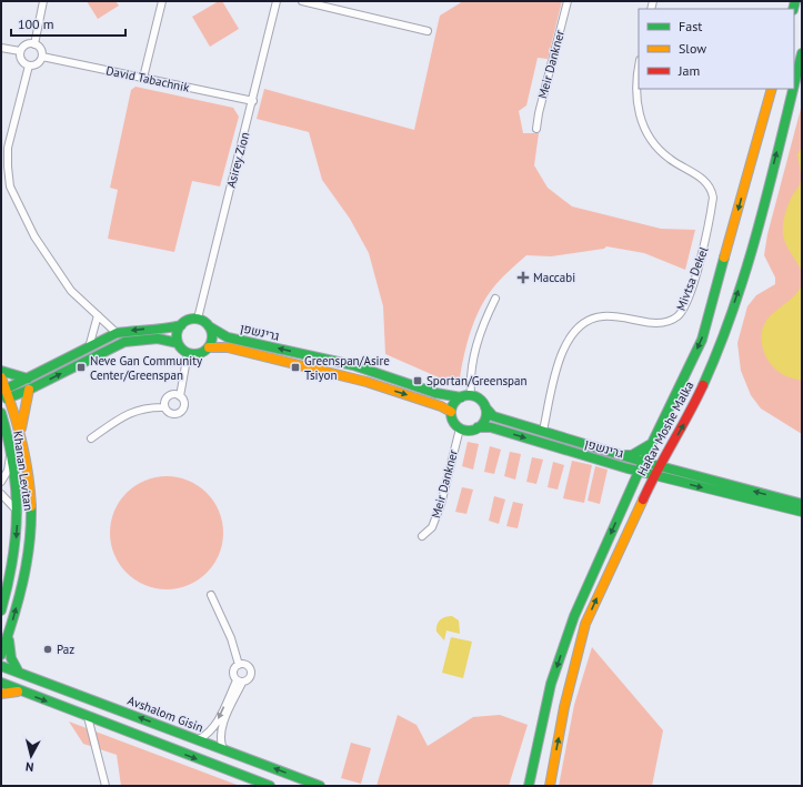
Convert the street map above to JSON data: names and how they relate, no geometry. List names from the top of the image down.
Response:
{
  "streets": {
    "street": [
      "Meir Dankner",
      "David Tabachnik",
      "Asirey Zion",
      "Mivtsa Dekel",
      "גרינשפן",
      "HaRav Moshe Malka",
      "Khanan Levitan",
      "Avshalom Gisin"
    ]
  },
  "crossings": [
    ["Meir Dankner", "גרינשפן"],
    ["David Tabachnik", "Asirey Zion"],
    ["Asirey Zion", "גרינשפן"],
    ["Mivtsa Dekel", "גרינשפן"],
    ["גרינשפן", "HaRav Moshe Malka"]
  ],
  "places": {
    "health": ["Maccabi"],
    "transit": ["Neve Gan Community Center/Greenspan", "Greenspan/Asire Tsiyon", "Sportan/Greenspan"],
    "other": ["Paz"]
  },
  "legend": ["Fast", "Slow", "Jam"],
  "scale_bar": "100 m",
  "north": "bottom"
}
